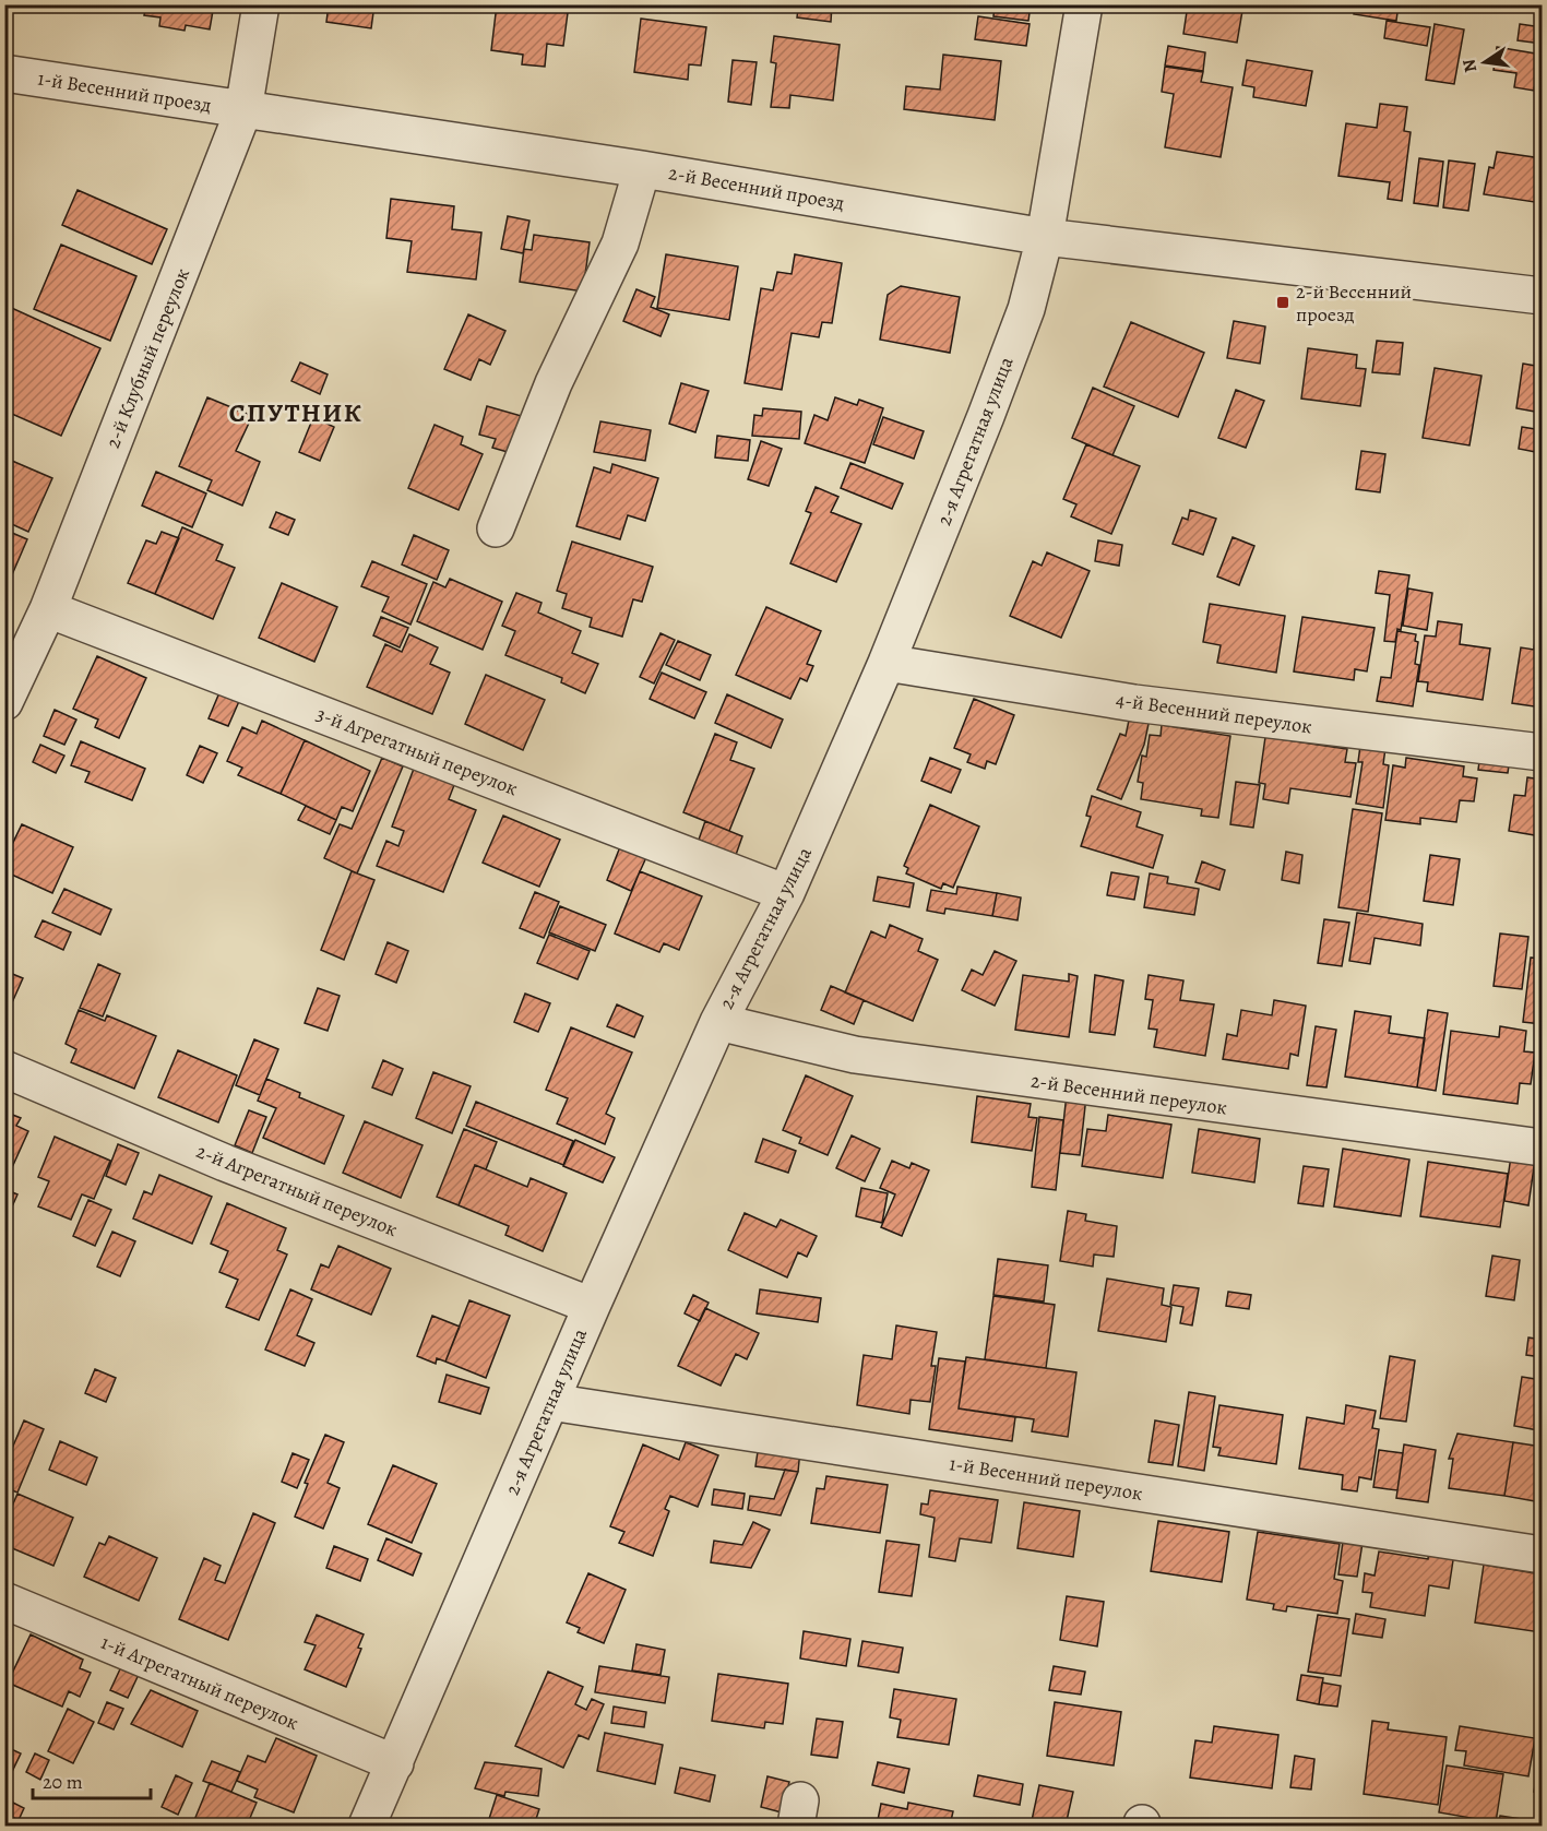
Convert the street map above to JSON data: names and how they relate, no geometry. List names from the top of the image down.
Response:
{
  "streets": {
    "street": [
      "1-й Весенний проезд",
      "2-й Весенний проезд",
      "2-й Клубный переулок",
      "2-я Агрегатная улица",
      "4-й Весенний переулок",
      "3-й Агрегатный переулок",
      "2-й Весенний переулок",
      "2-й Агрегатный переулок",
      "1-й Весенний переулок",
      "1-й Агрегатный переулок"
    ]
  },
  "crossings": [
    ["1-й Весенний проезд", "2-й Весенний проезд"],
    ["1-й Весенний проезд", "2-й Клубный переулок"],
    ["2-й Весенний проезд", "2-й Клубный переулок"],
    ["2-й Весенний проезд", "2-я Агрегатная улица"],
    ["2-й Клубный переулок", "3-й Агрегатный переулок"],
    ["2-я Агрегатная улица", "4-й Весенний переулок"],
    ["2-я Агрегатная улица", "3-й Агрегатный переулок"],
    ["2-я Агрегатная улица", "2-й Весенний переулок"],
    ["2-я Агрегатная улица", "2-й Агрегатный переулок"],
    ["2-я Агрегатная улица", "1-й Весенний переулок"],
    ["2-я Агрегатная улица", "1-й Агрегатный переулок"]
  ],
  "districts": ["СПУТНИК"],
  "places": {
    "transit": ["2-й Весенний проезд"]
  },
  "scale_bar": "20 m",
  "north": "left"
}
